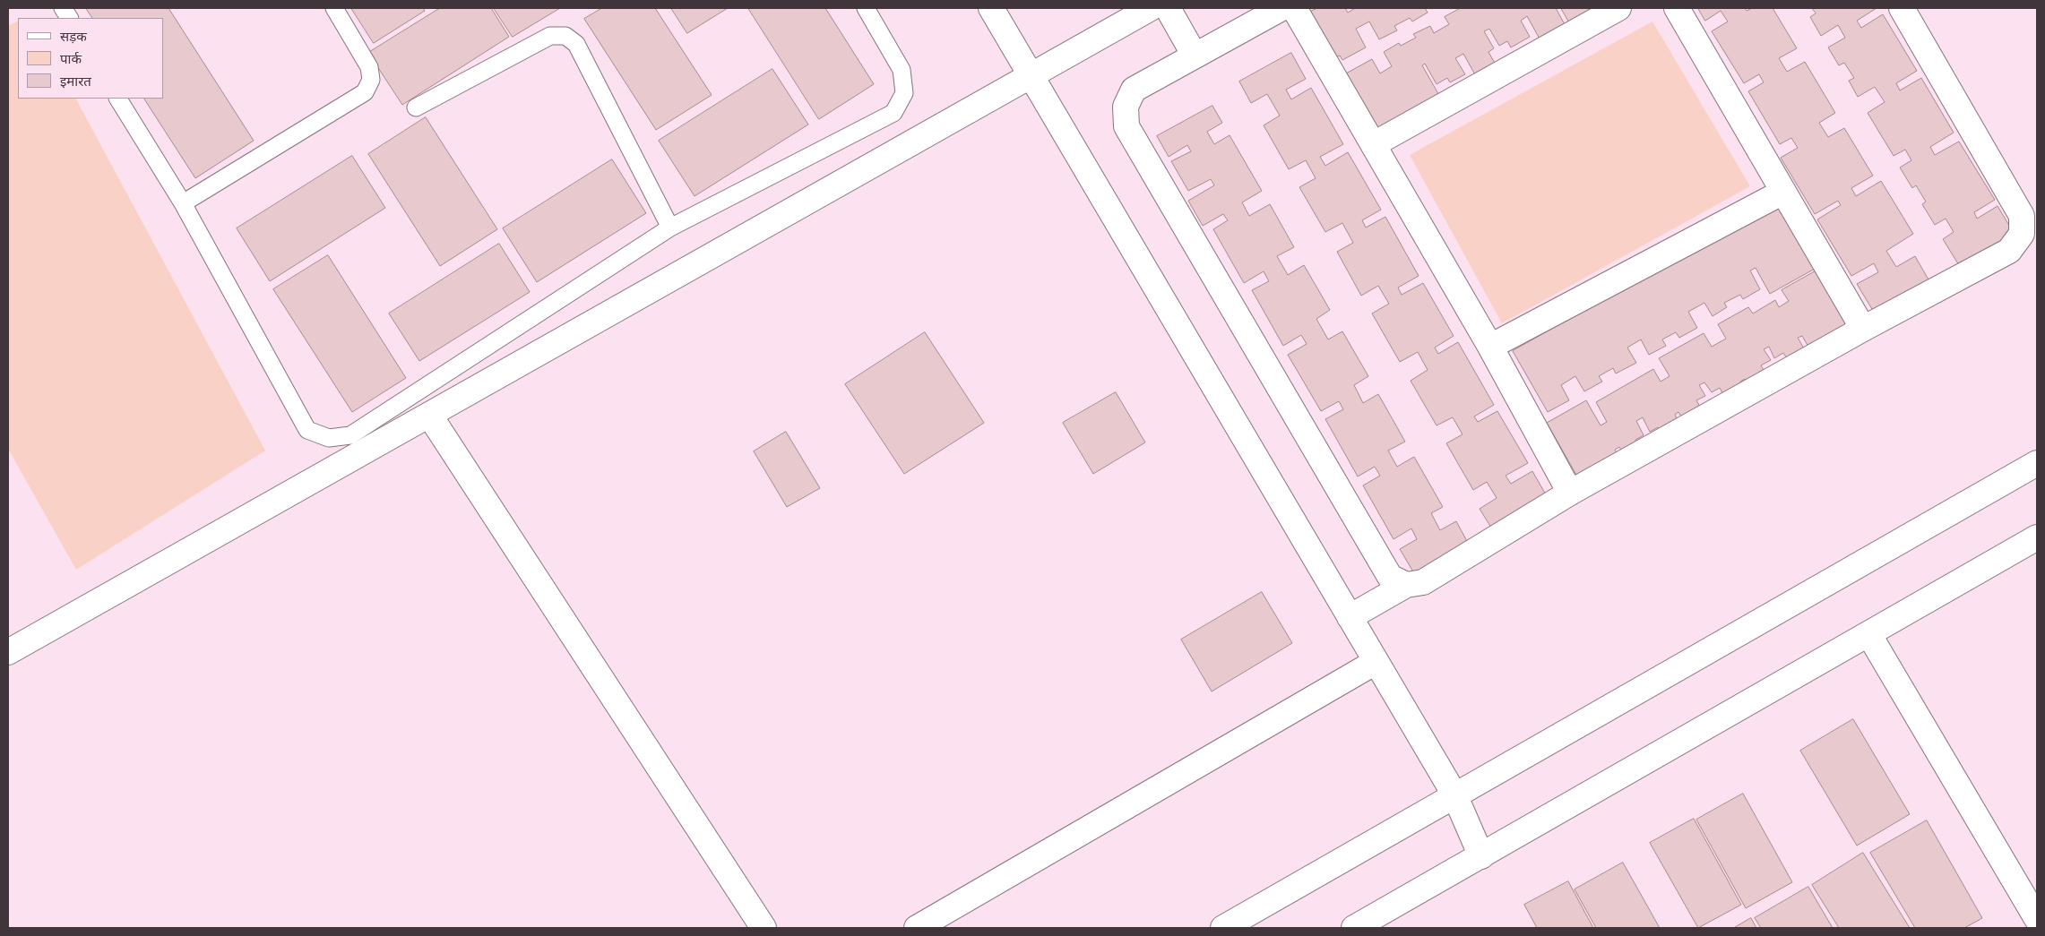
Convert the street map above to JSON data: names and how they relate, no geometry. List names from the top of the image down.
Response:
{
  "legend": ["सड़क", "पार्क", "इमारत"]
}
